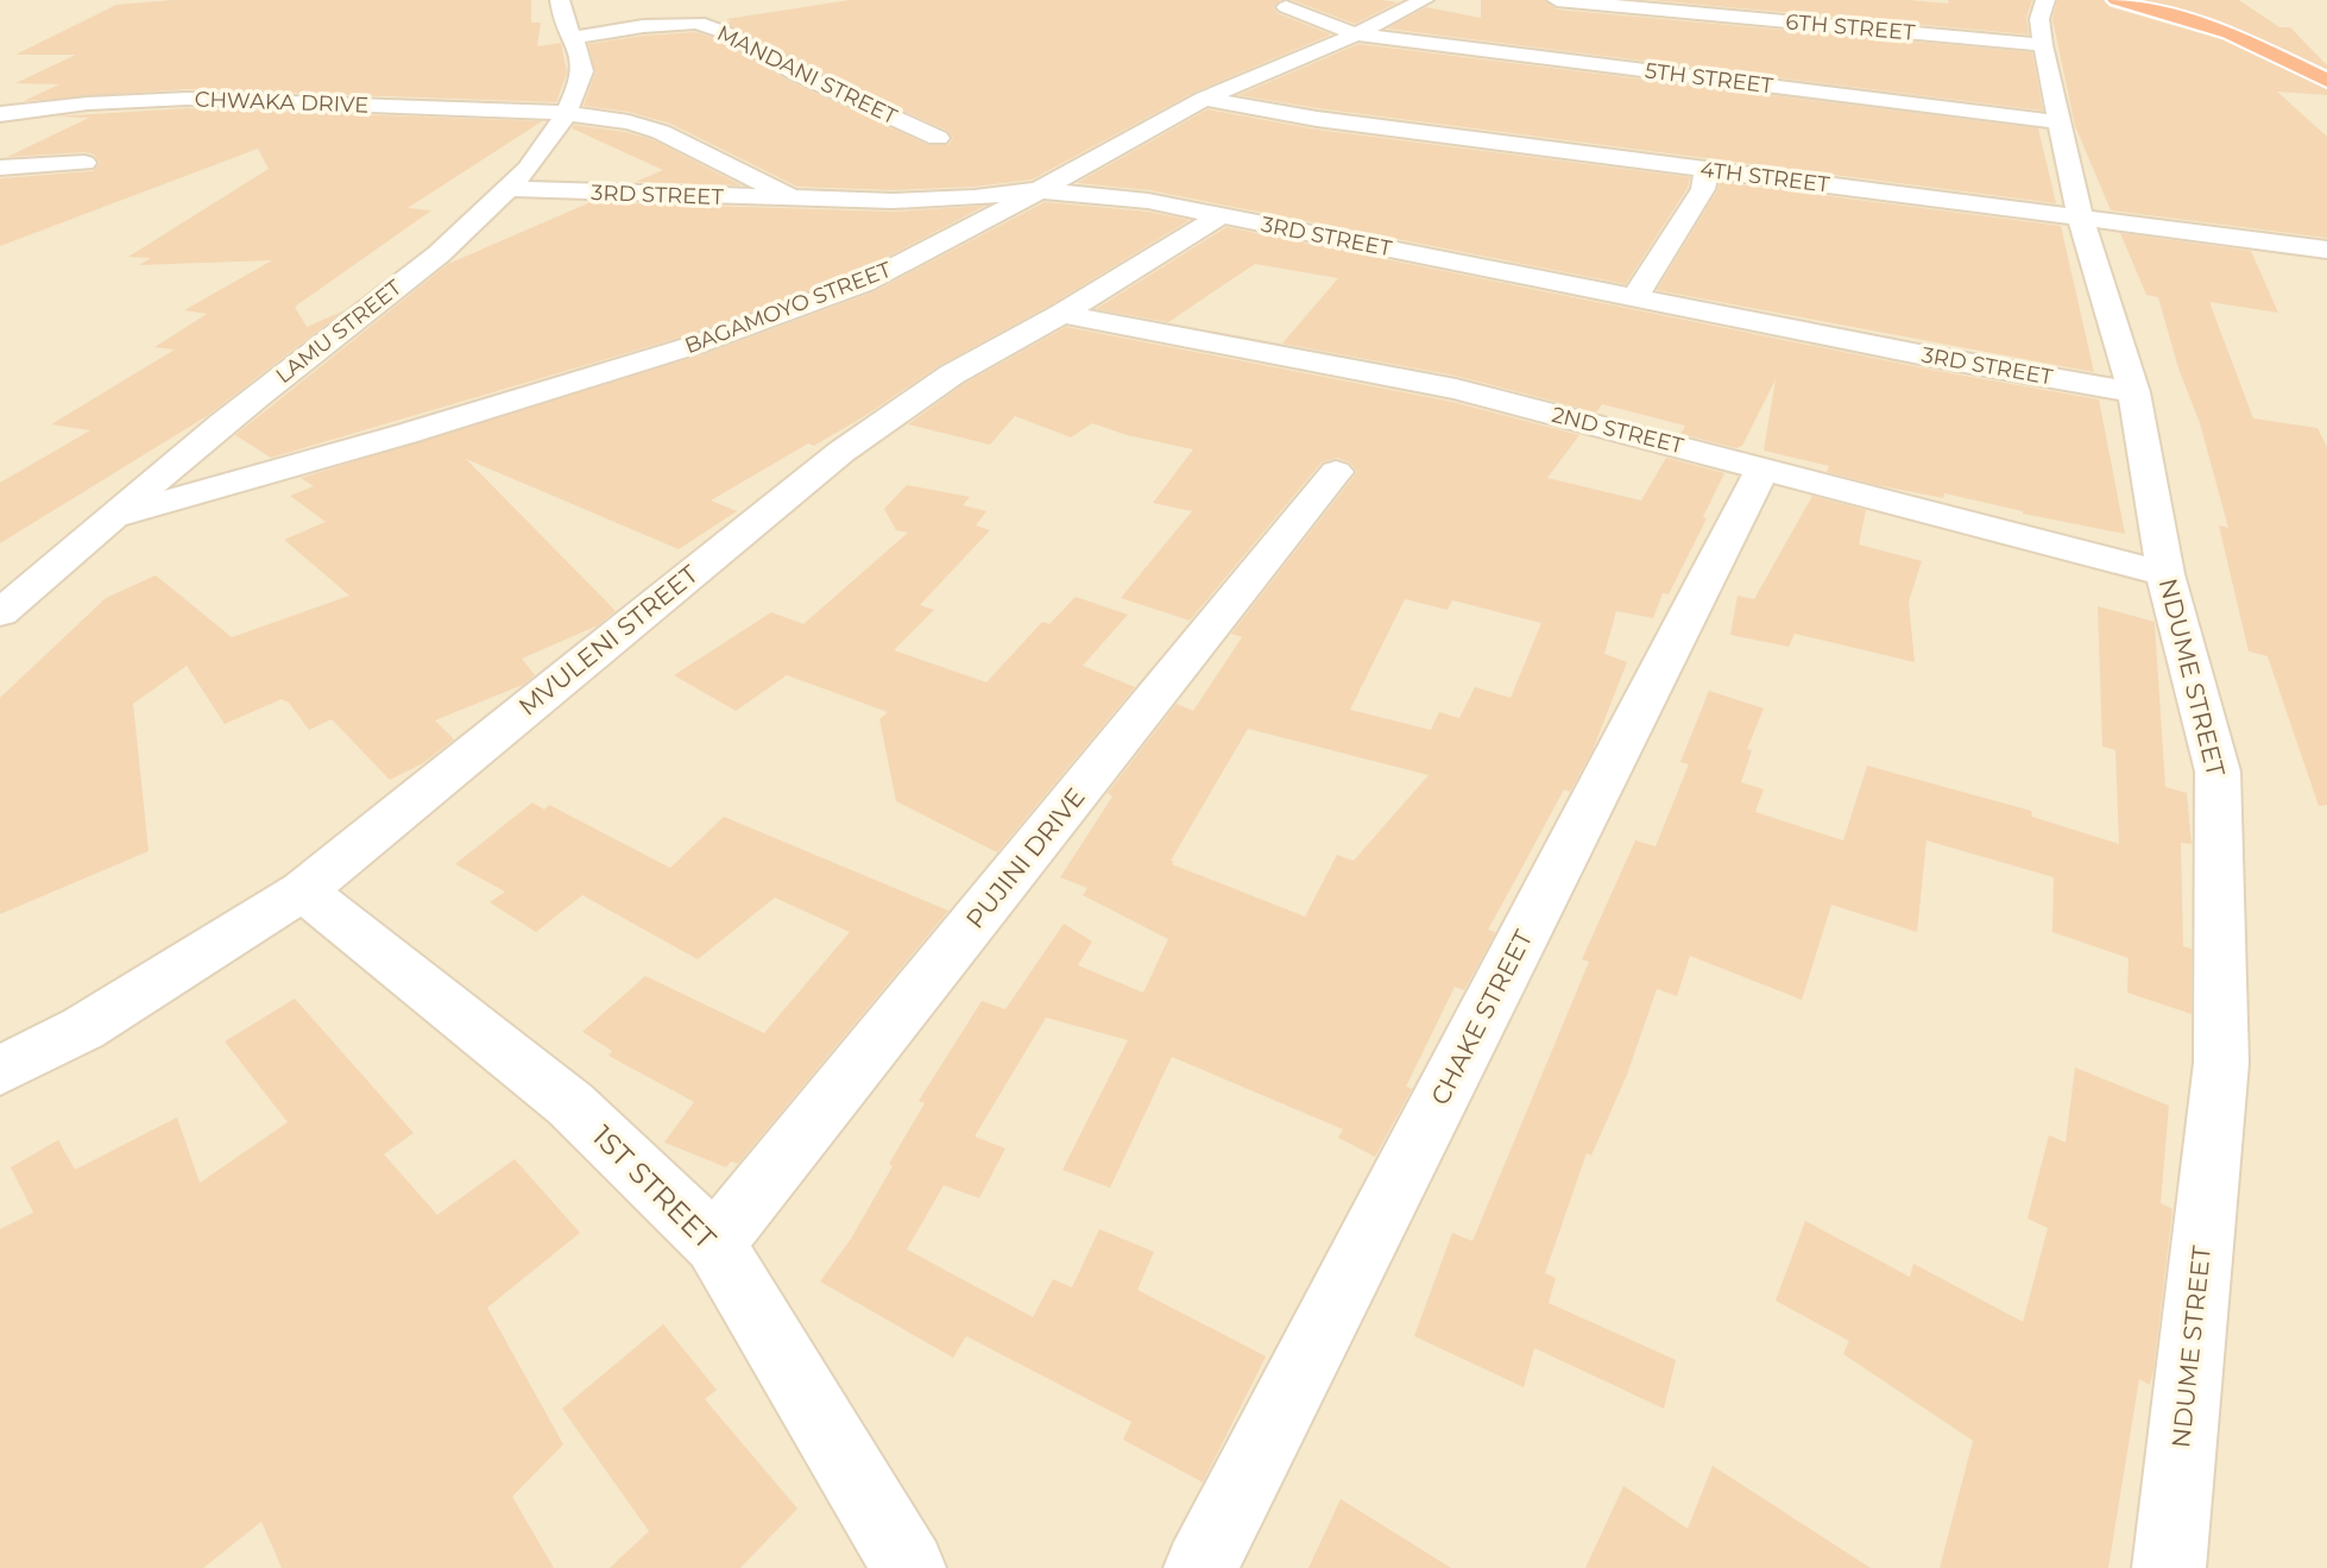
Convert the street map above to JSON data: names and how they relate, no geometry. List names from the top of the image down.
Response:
{
  "streets": {
    "street": [
      "6TH STREET",
      "MANDANI STREET",
      "5TH STREET",
      "CHWAKA DRIVE",
      "4TH STREET",
      "3RD STREET",
      "BAGAMOYO STREET",
      "LAMU STREET",
      "2ND STREET",
      "MVULENI STREET",
      "NDUME STREET",
      "PUJINI DRIVE",
      "CHAKE STREET",
      "1ST STREET"
    ]
  },
  "crossings": [
    ["6TH STREET", "NDUME STREET"],
    ["MANDANI STREET", "LAMU STREET"],
    ["5TH STREET", "BAGAMOYO STREET"],
    ["5TH STREET", "NDUME STREET"],
    ["CHWAKA DRIVE", "3RD STREET"],
    ["CHWAKA DRIVE", "LAMU STREET"],
    ["4TH STREET", "BAGAMOYO STREET"],
    ["4TH STREET", "NDUME STREET"],
    ["3RD STREET", "BAGAMOYO STREET"],
    ["3RD STREET", "LAMU STREET"],
    ["3RD STREET", "MVULENI STREET"],
    ["3RD STREET", "NDUME STREET"],
    ["BAGAMOYO STREET", "LAMU STREET"],
    ["2ND STREET", "MVULENI STREET"],
    ["2ND STREET", "NDUME STREET"],
    ["2ND STREET", "CHAKE STREET"],
    ["MVULENI STREET", "1ST STREET"],
    ["PUJINI DRIVE", "1ST STREET"]
  ]
}
